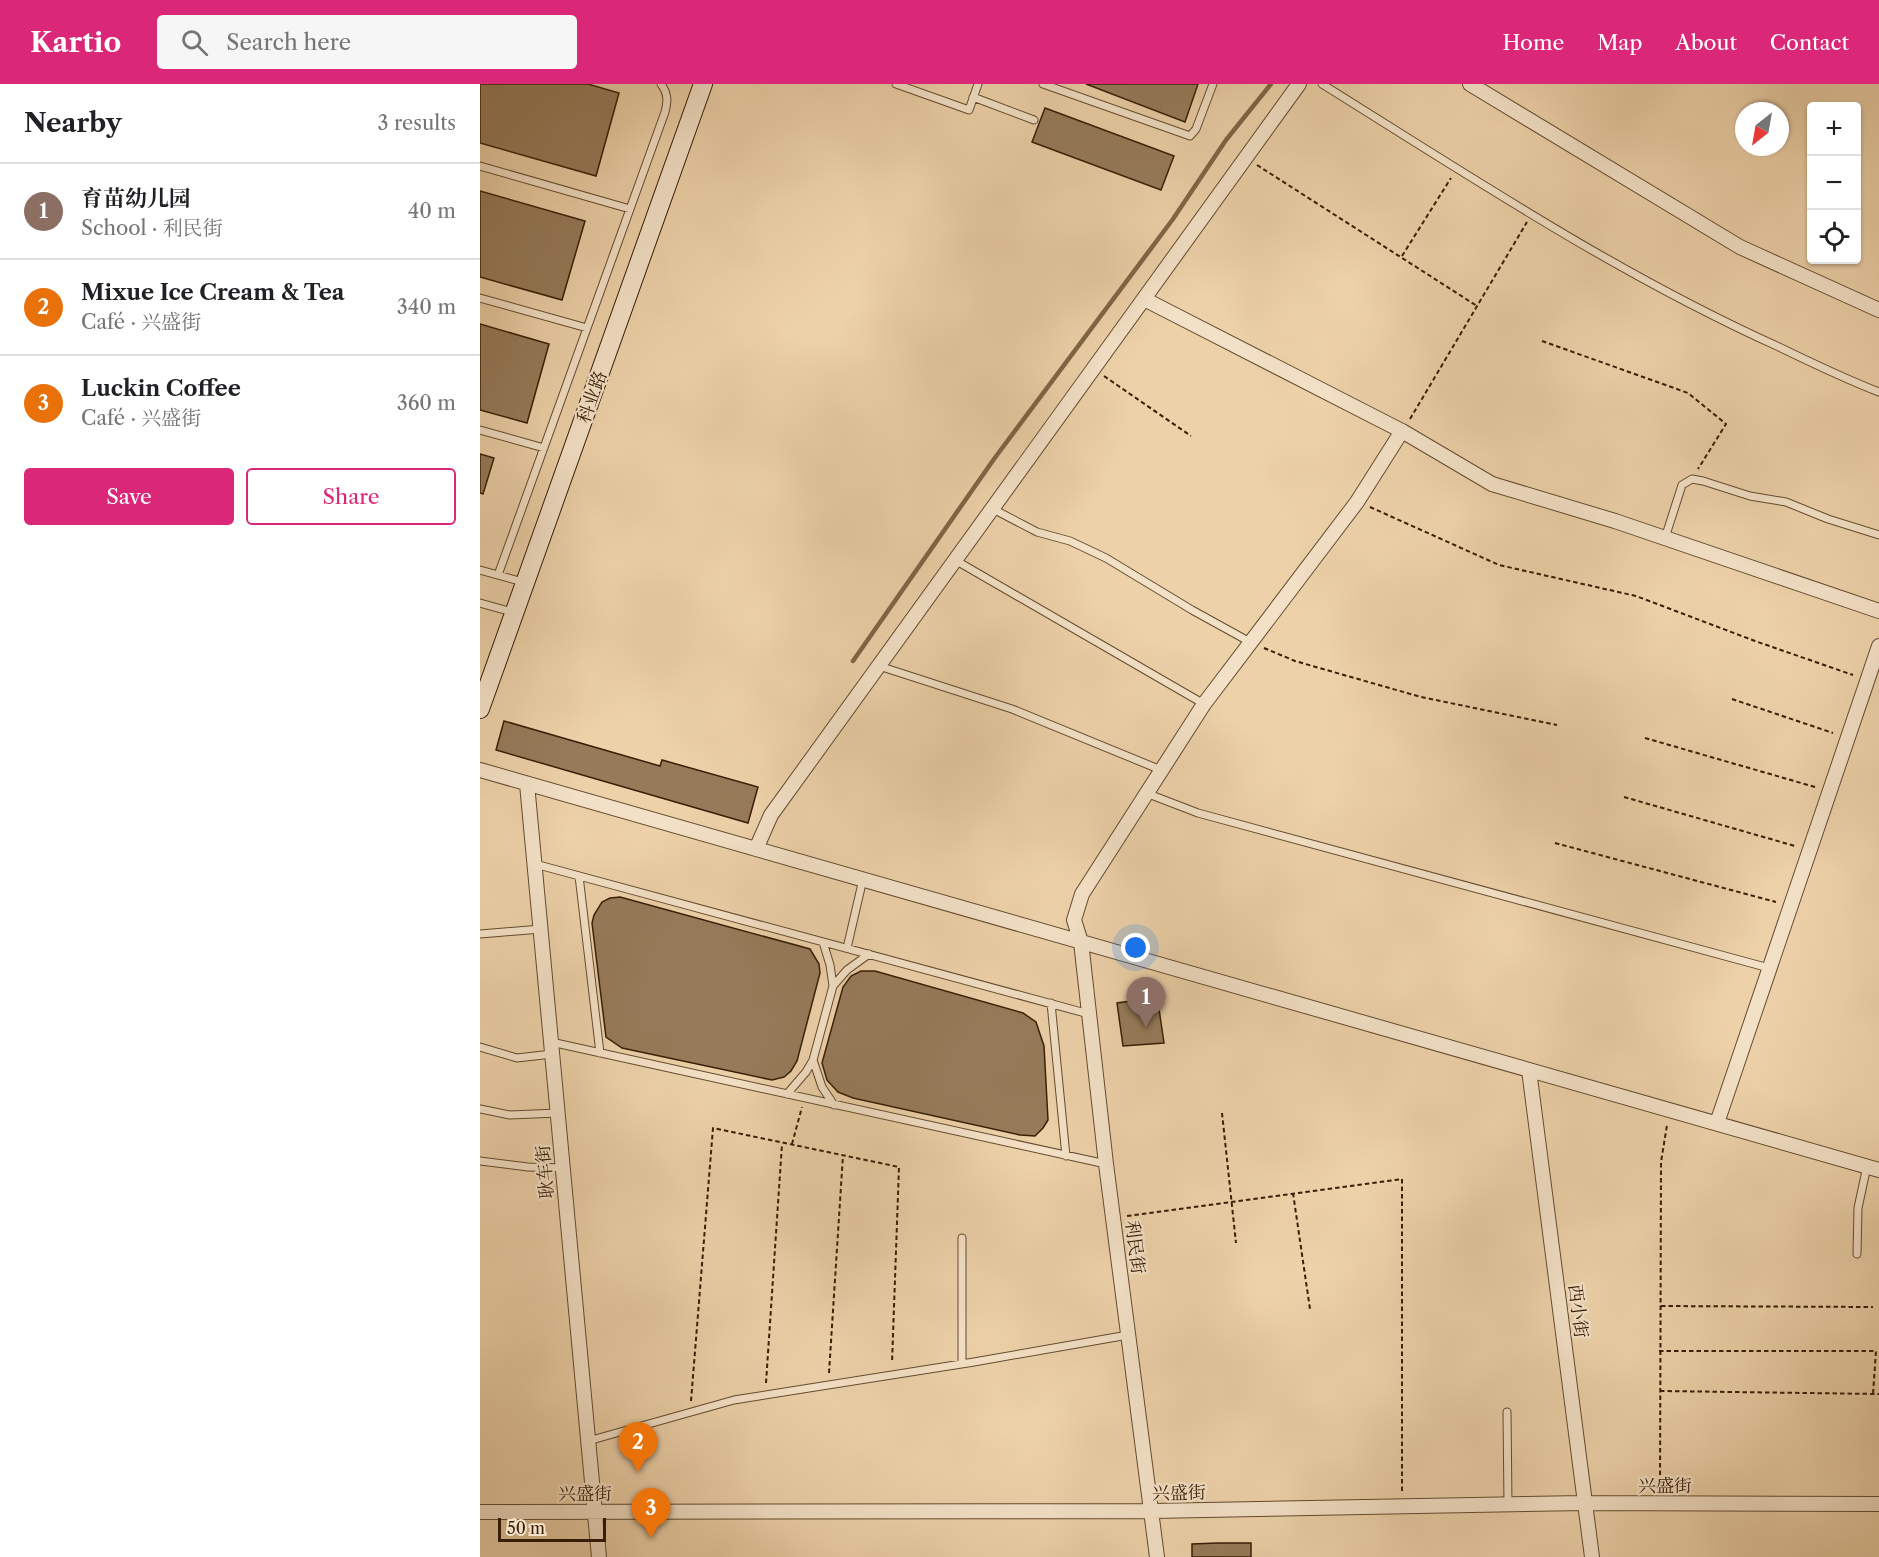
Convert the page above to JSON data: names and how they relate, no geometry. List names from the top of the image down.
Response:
{
  "streets": {
    "street": [
      "科业路",
      "耿车街",
      "利民街",
      "西小街",
      "兴盛街"
    ]
  },
  "crossings": [
    ["耿车街", "兴盛街"],
    ["利民街", "兴盛街"],
    ["西小街", "兴盛街"]
  ],
  "scale_bar": "50 m",
  "north": "bottom left",
  "page": {
    "header": "Kartio",
    "search": "Search here",
    "nav": [
      "Home",
      "Map",
      "About",
      "Contact"
    ],
    "heading": ["Nearby", "3 results"],
    "map_buttons": ["+", "−"],
    "list": [
      {
        "mark": "1",
        "name": "育苗幼儿园",
        "note": "School · 利民街",
        "value": "40 m"
      },
      {
        "mark": "2",
        "name": "Mixue Ice Cream & Tea",
        "note": "Café · 兴盛街",
        "value": "340 m"
      },
      {
        "mark": "3",
        "name": "Luckin Coffee",
        "note": "Café · 兴盛街",
        "value": "360 m"
      }
    ],
    "buttons": ["Save", "Share"],
    "pins": ["1", "2", "3"],
    "scale": "50 m"
  }
}
